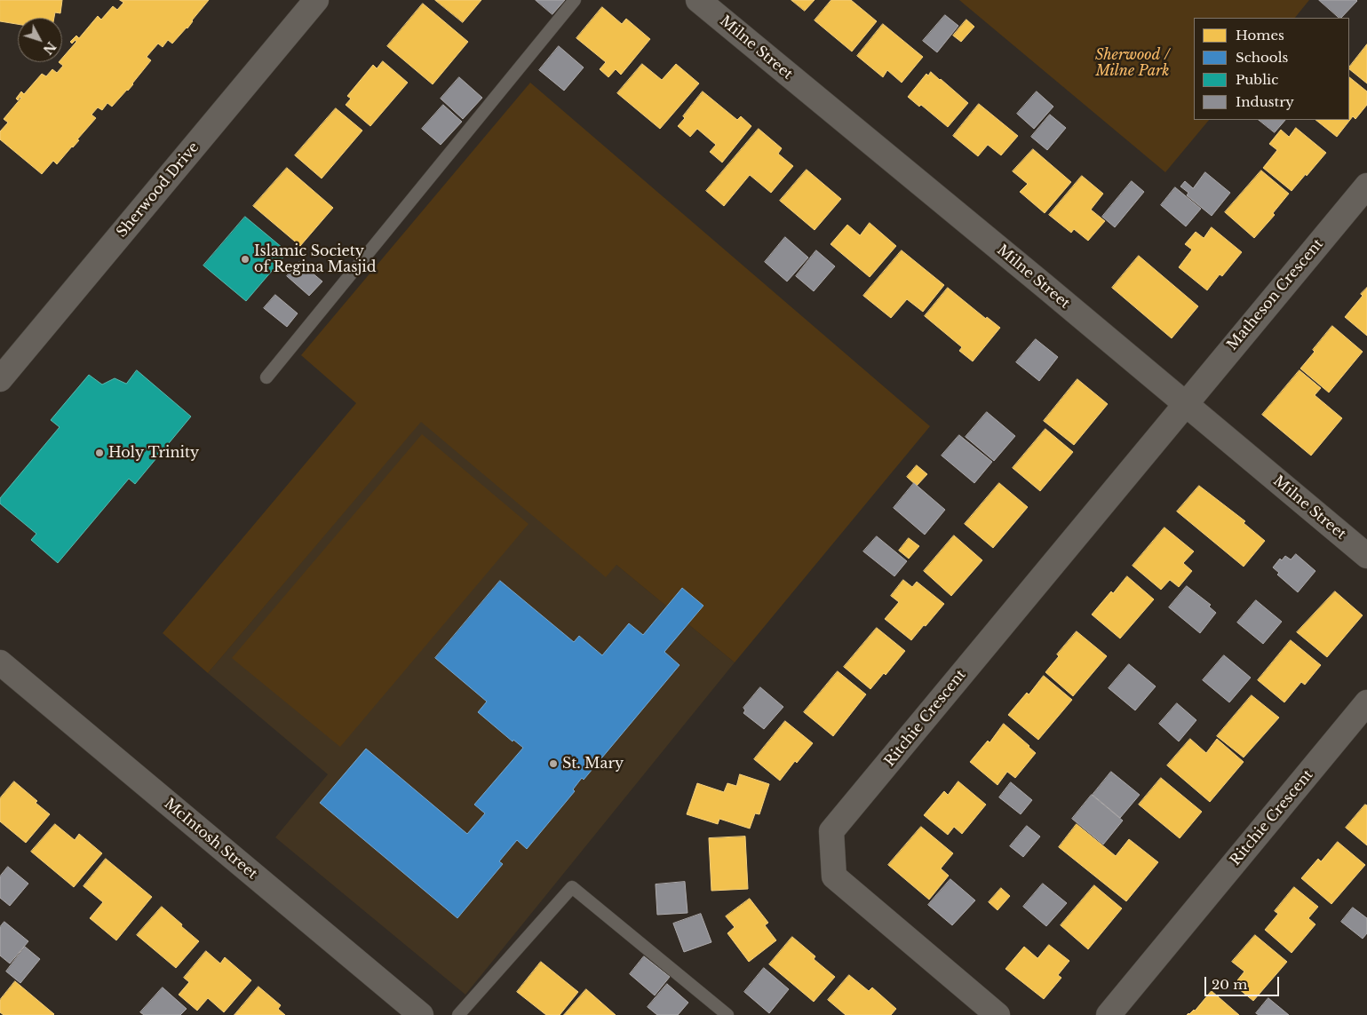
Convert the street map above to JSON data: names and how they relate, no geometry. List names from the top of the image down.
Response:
{
  "streets": {
    "street": [
      "Milne Street",
      "Sherwood Drive",
      "Matheson Crescent",
      "Ritchie Crescent",
      "McIntosh Street"
    ]
  },
  "crossings": [
    ["Milne Street", "Matheson Crescent"],
    ["Milne Street", "Ritchie Crescent"],
    ["Matheson Crescent", "Ritchie Crescent"]
  ],
  "parks": ["Sherwood / Milne Park"],
  "places": ["Islamic Society of Regina Masjid", "Holy Trinity", "St. Mary"],
  "legend": [
    "Homes",
    "Schools",
    "Public",
    "Industry"
  ],
  "scale_bar": "20 m",
  "north": "bottom right"
}
